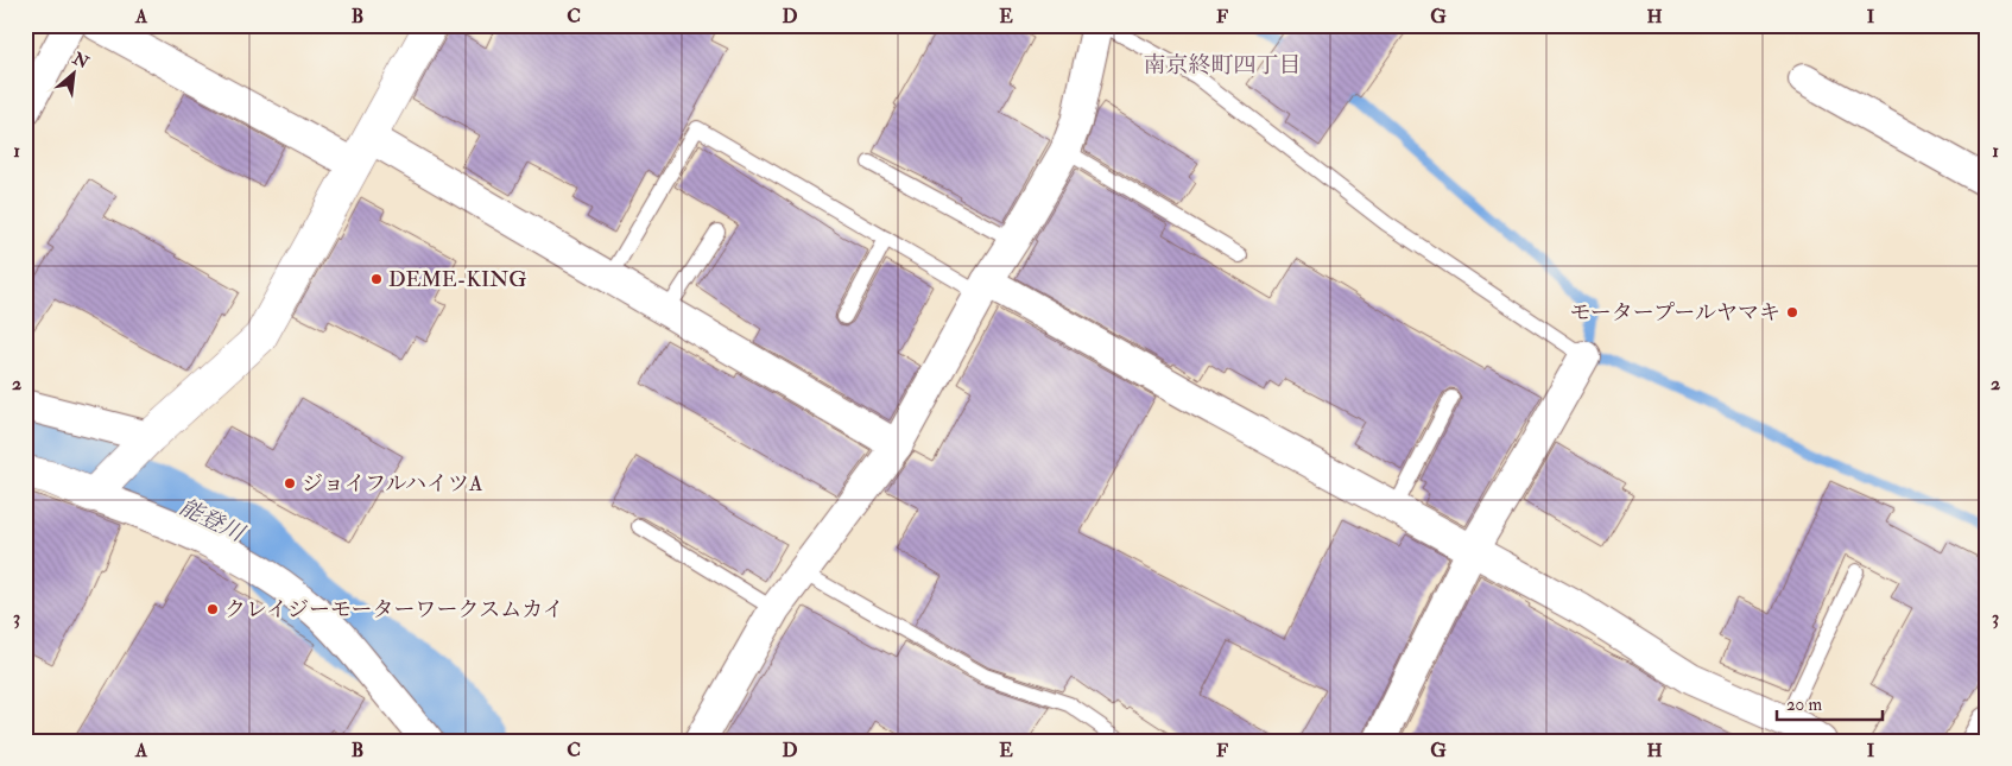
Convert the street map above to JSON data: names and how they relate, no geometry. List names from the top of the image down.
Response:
{
  "districts": ["南京終町四丁目"],
  "water": ["能登川"],
  "places": [
    "DEME-KING",
    "モータープールヤマキ",
    "ジョイフルハイツA",
    "クレイジーモーターワークスムカイ"
  ],
  "scale_bar": "20 m",
  "north": "top right",
  "grid": {
    "columns": [
      "A",
      "B",
      "C",
      "D",
      "E",
      "F",
      "G",
      "H",
      "I"
    ],
    "rows": ["1", "2", "3"]
  }
}
